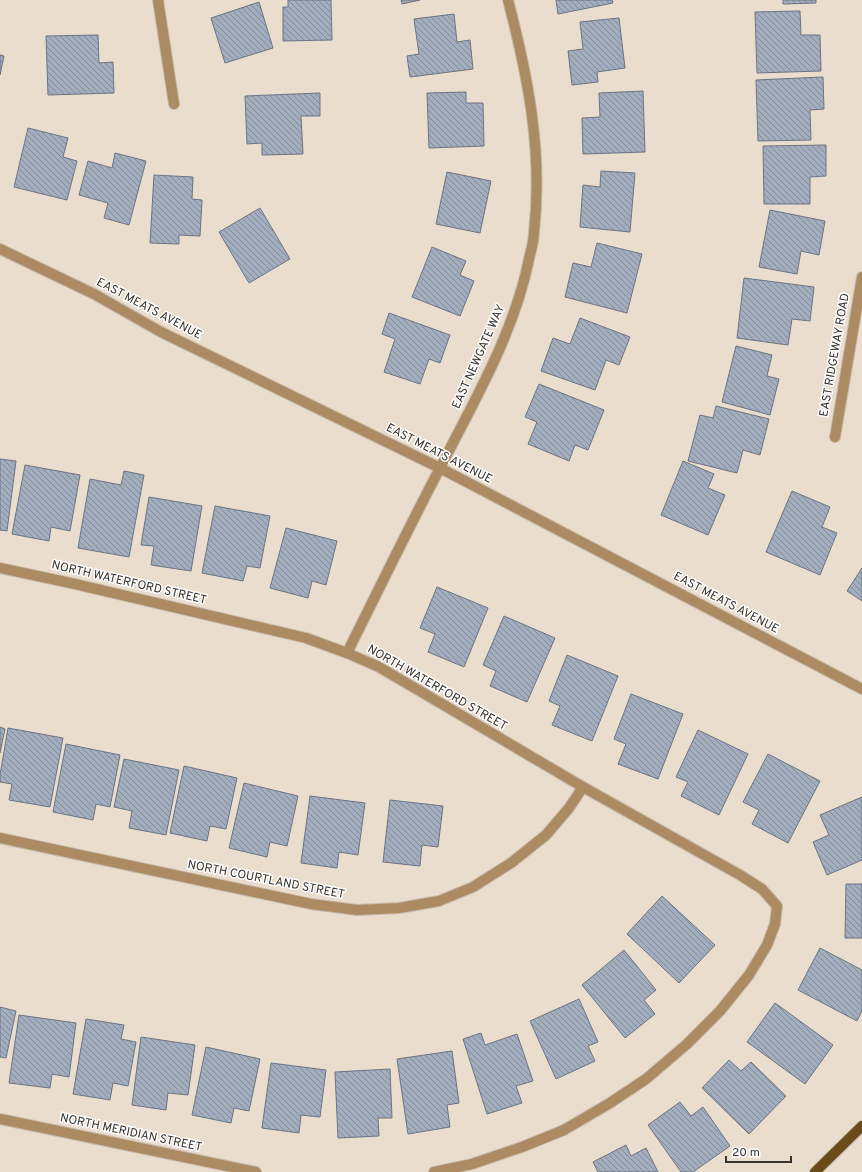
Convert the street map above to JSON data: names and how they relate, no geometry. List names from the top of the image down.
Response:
{
  "streets": {
    "street": [
      "EAST MEATS AVENUE",
      "EAST RIDGEWAY ROAD",
      "EAST NEWGATE WAY",
      "NORTH WATERFORD STREET",
      "NORTH COURTLAND STREET",
      "NORTH MERIDIAN STREET"
    ]
  },
  "crossings": [
    ["EAST MEATS AVENUE", "EAST NEWGATE WAY"],
    ["EAST NEWGATE WAY", "NORTH WATERFORD STREET"],
    ["NORTH WATERFORD STREET", "NORTH COURTLAND STREET"]
  ],
  "scale_bar": "20 m"
}
